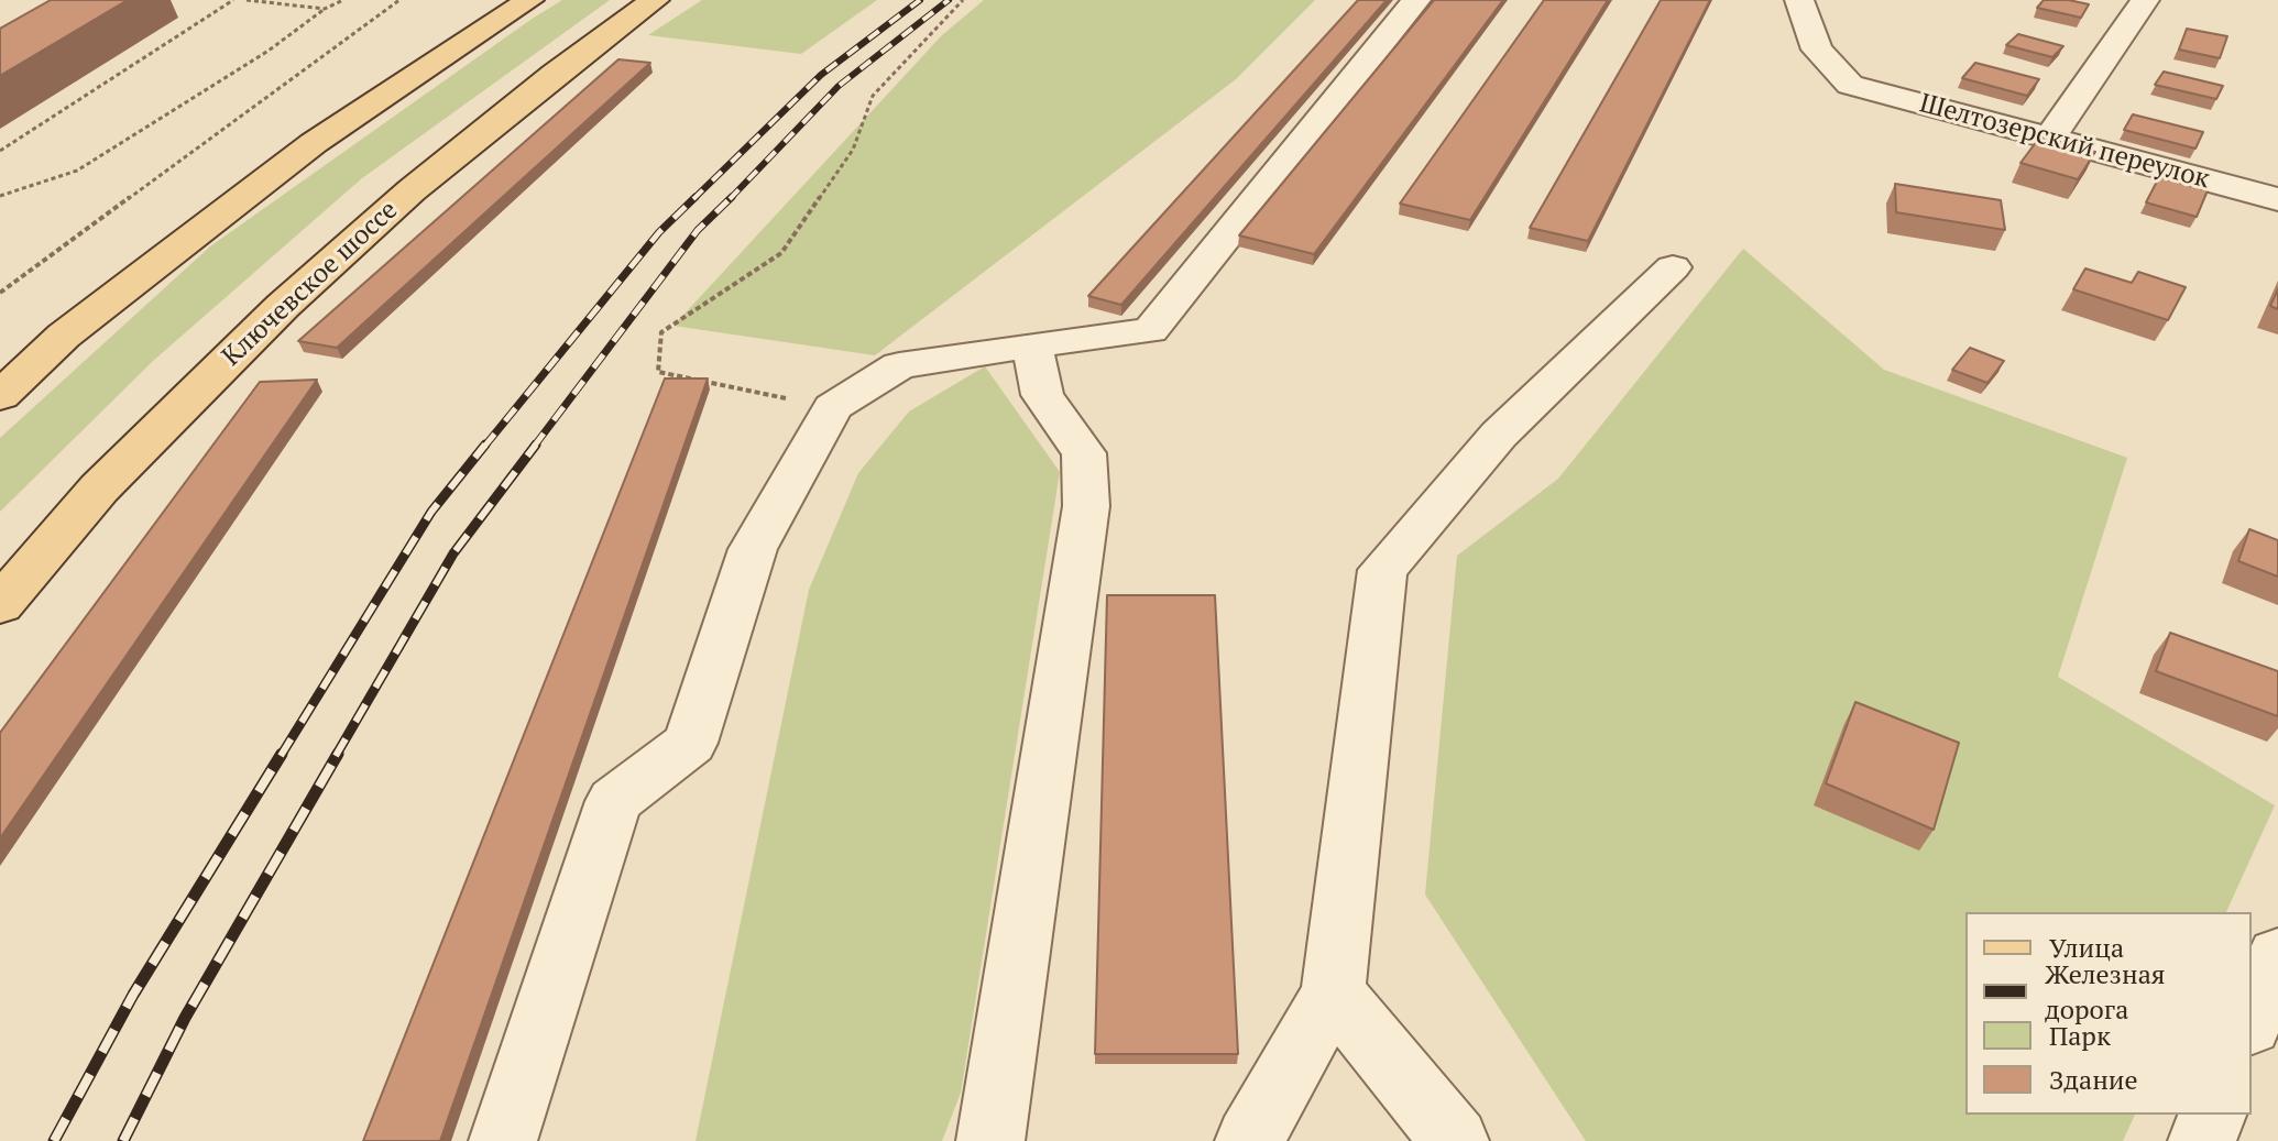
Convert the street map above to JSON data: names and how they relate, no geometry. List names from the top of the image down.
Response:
{
  "streets": {
    "main road": ["Ключевское шоссе"],
    "street": ["Шелтозерский переулок"]
  },
  "legend": [
    "Улица",
    "Железная дорога",
    "Парк",
    "Здание"
  ]
}
